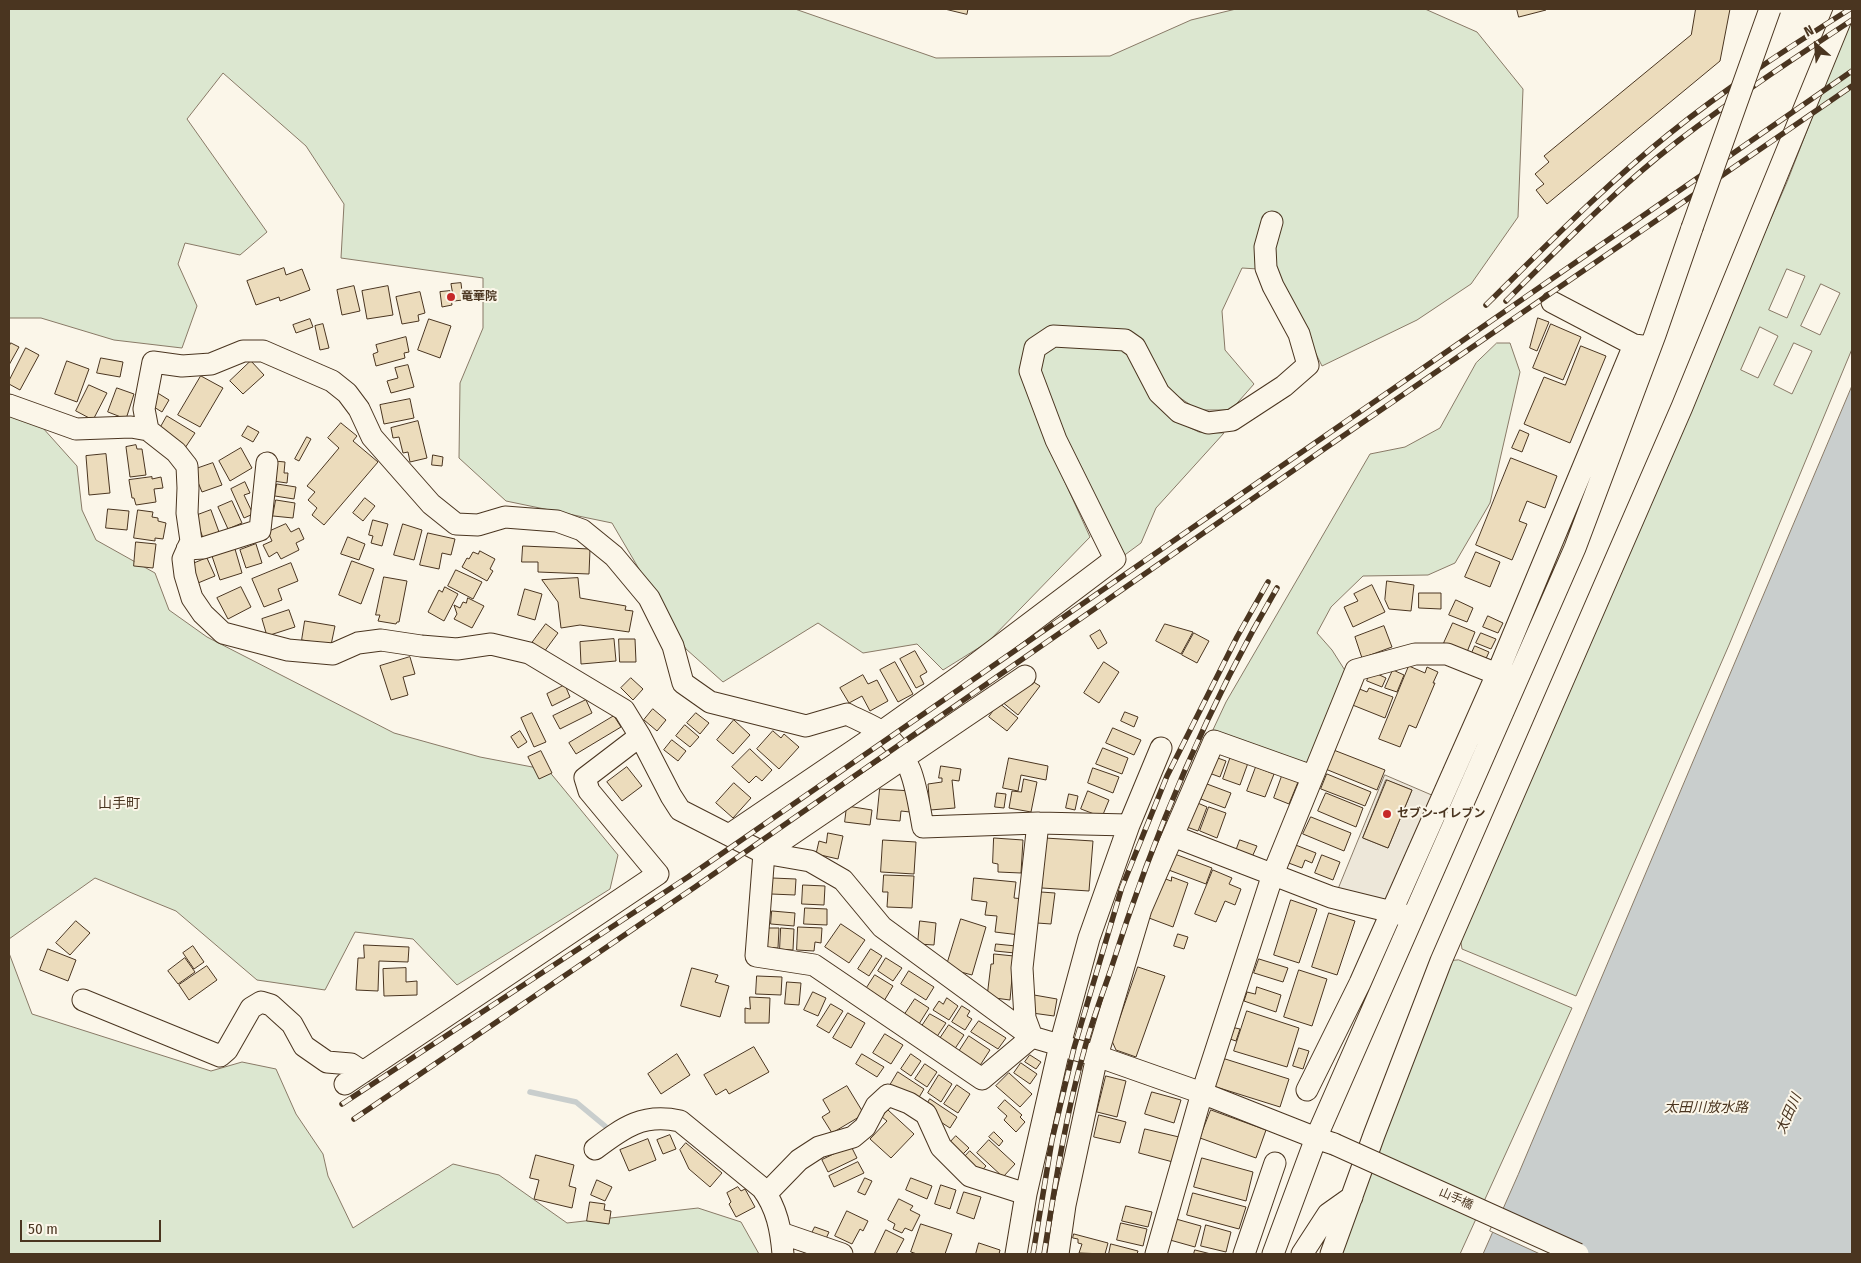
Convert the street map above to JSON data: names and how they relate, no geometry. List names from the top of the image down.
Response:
{
  "streets": {
    "street": ["山手橋"]
  },
  "districts": ["山手町"],
  "water": ["太田川放水路", "太田川"],
  "places": ["竜華院", "セブン-イレブン"],
  "scale_bar": "50 m",
  "north": "top left"
}
